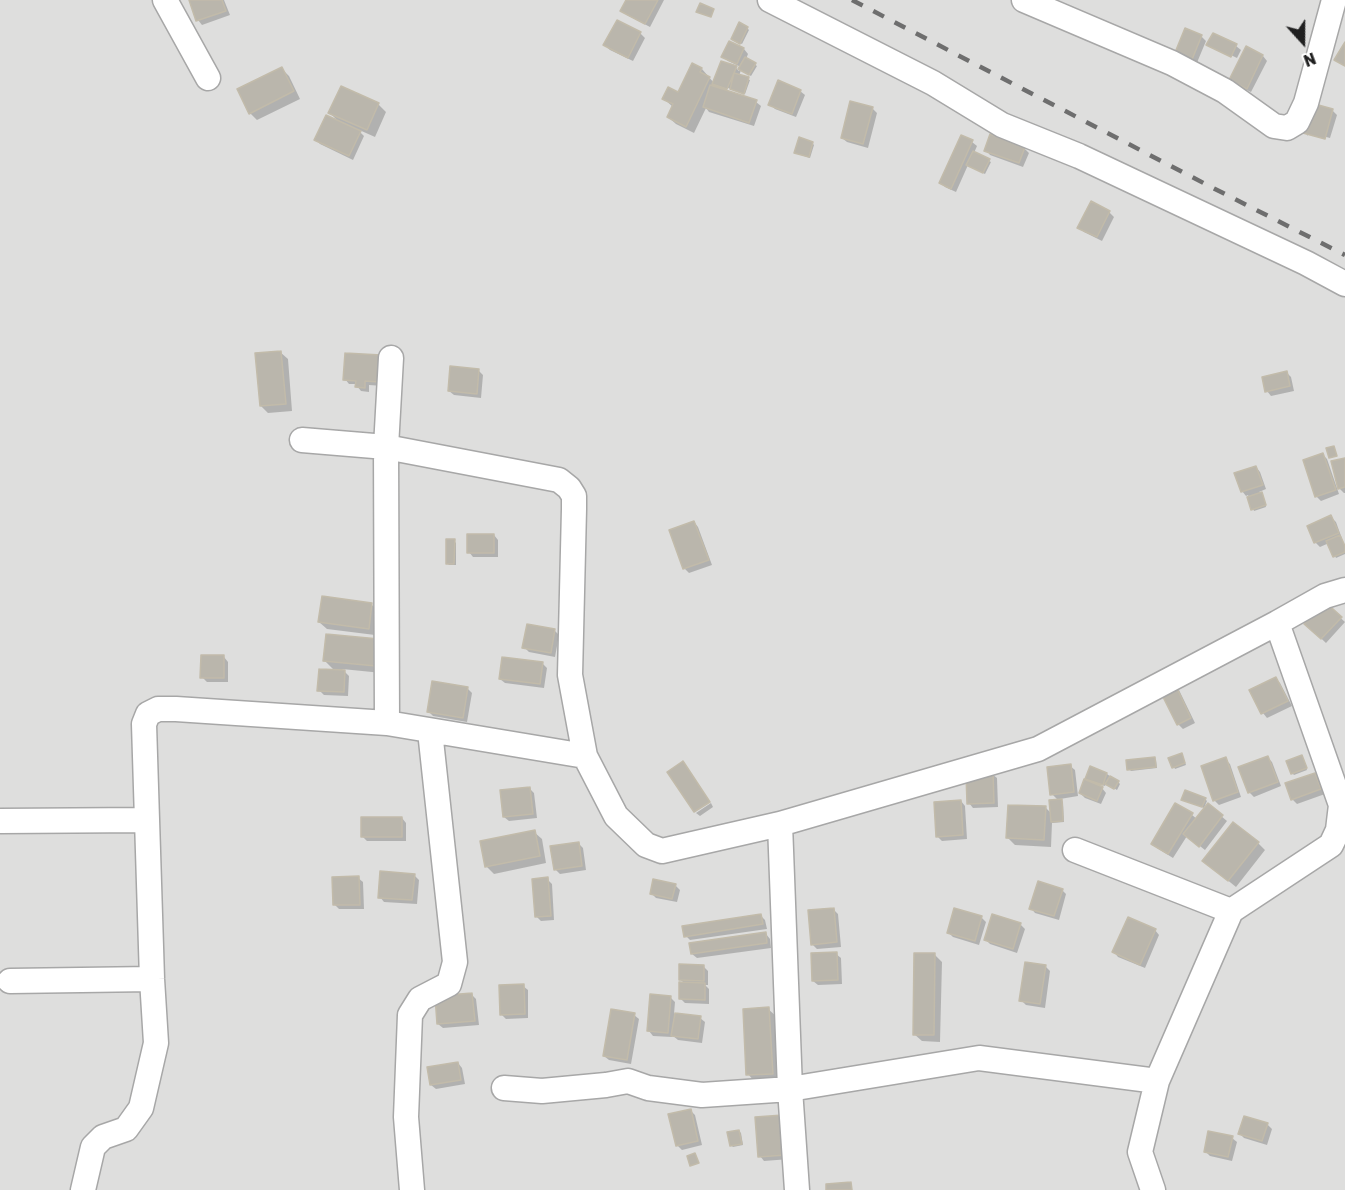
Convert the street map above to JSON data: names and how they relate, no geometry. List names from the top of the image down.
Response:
{
  "north": "bottom"
}
